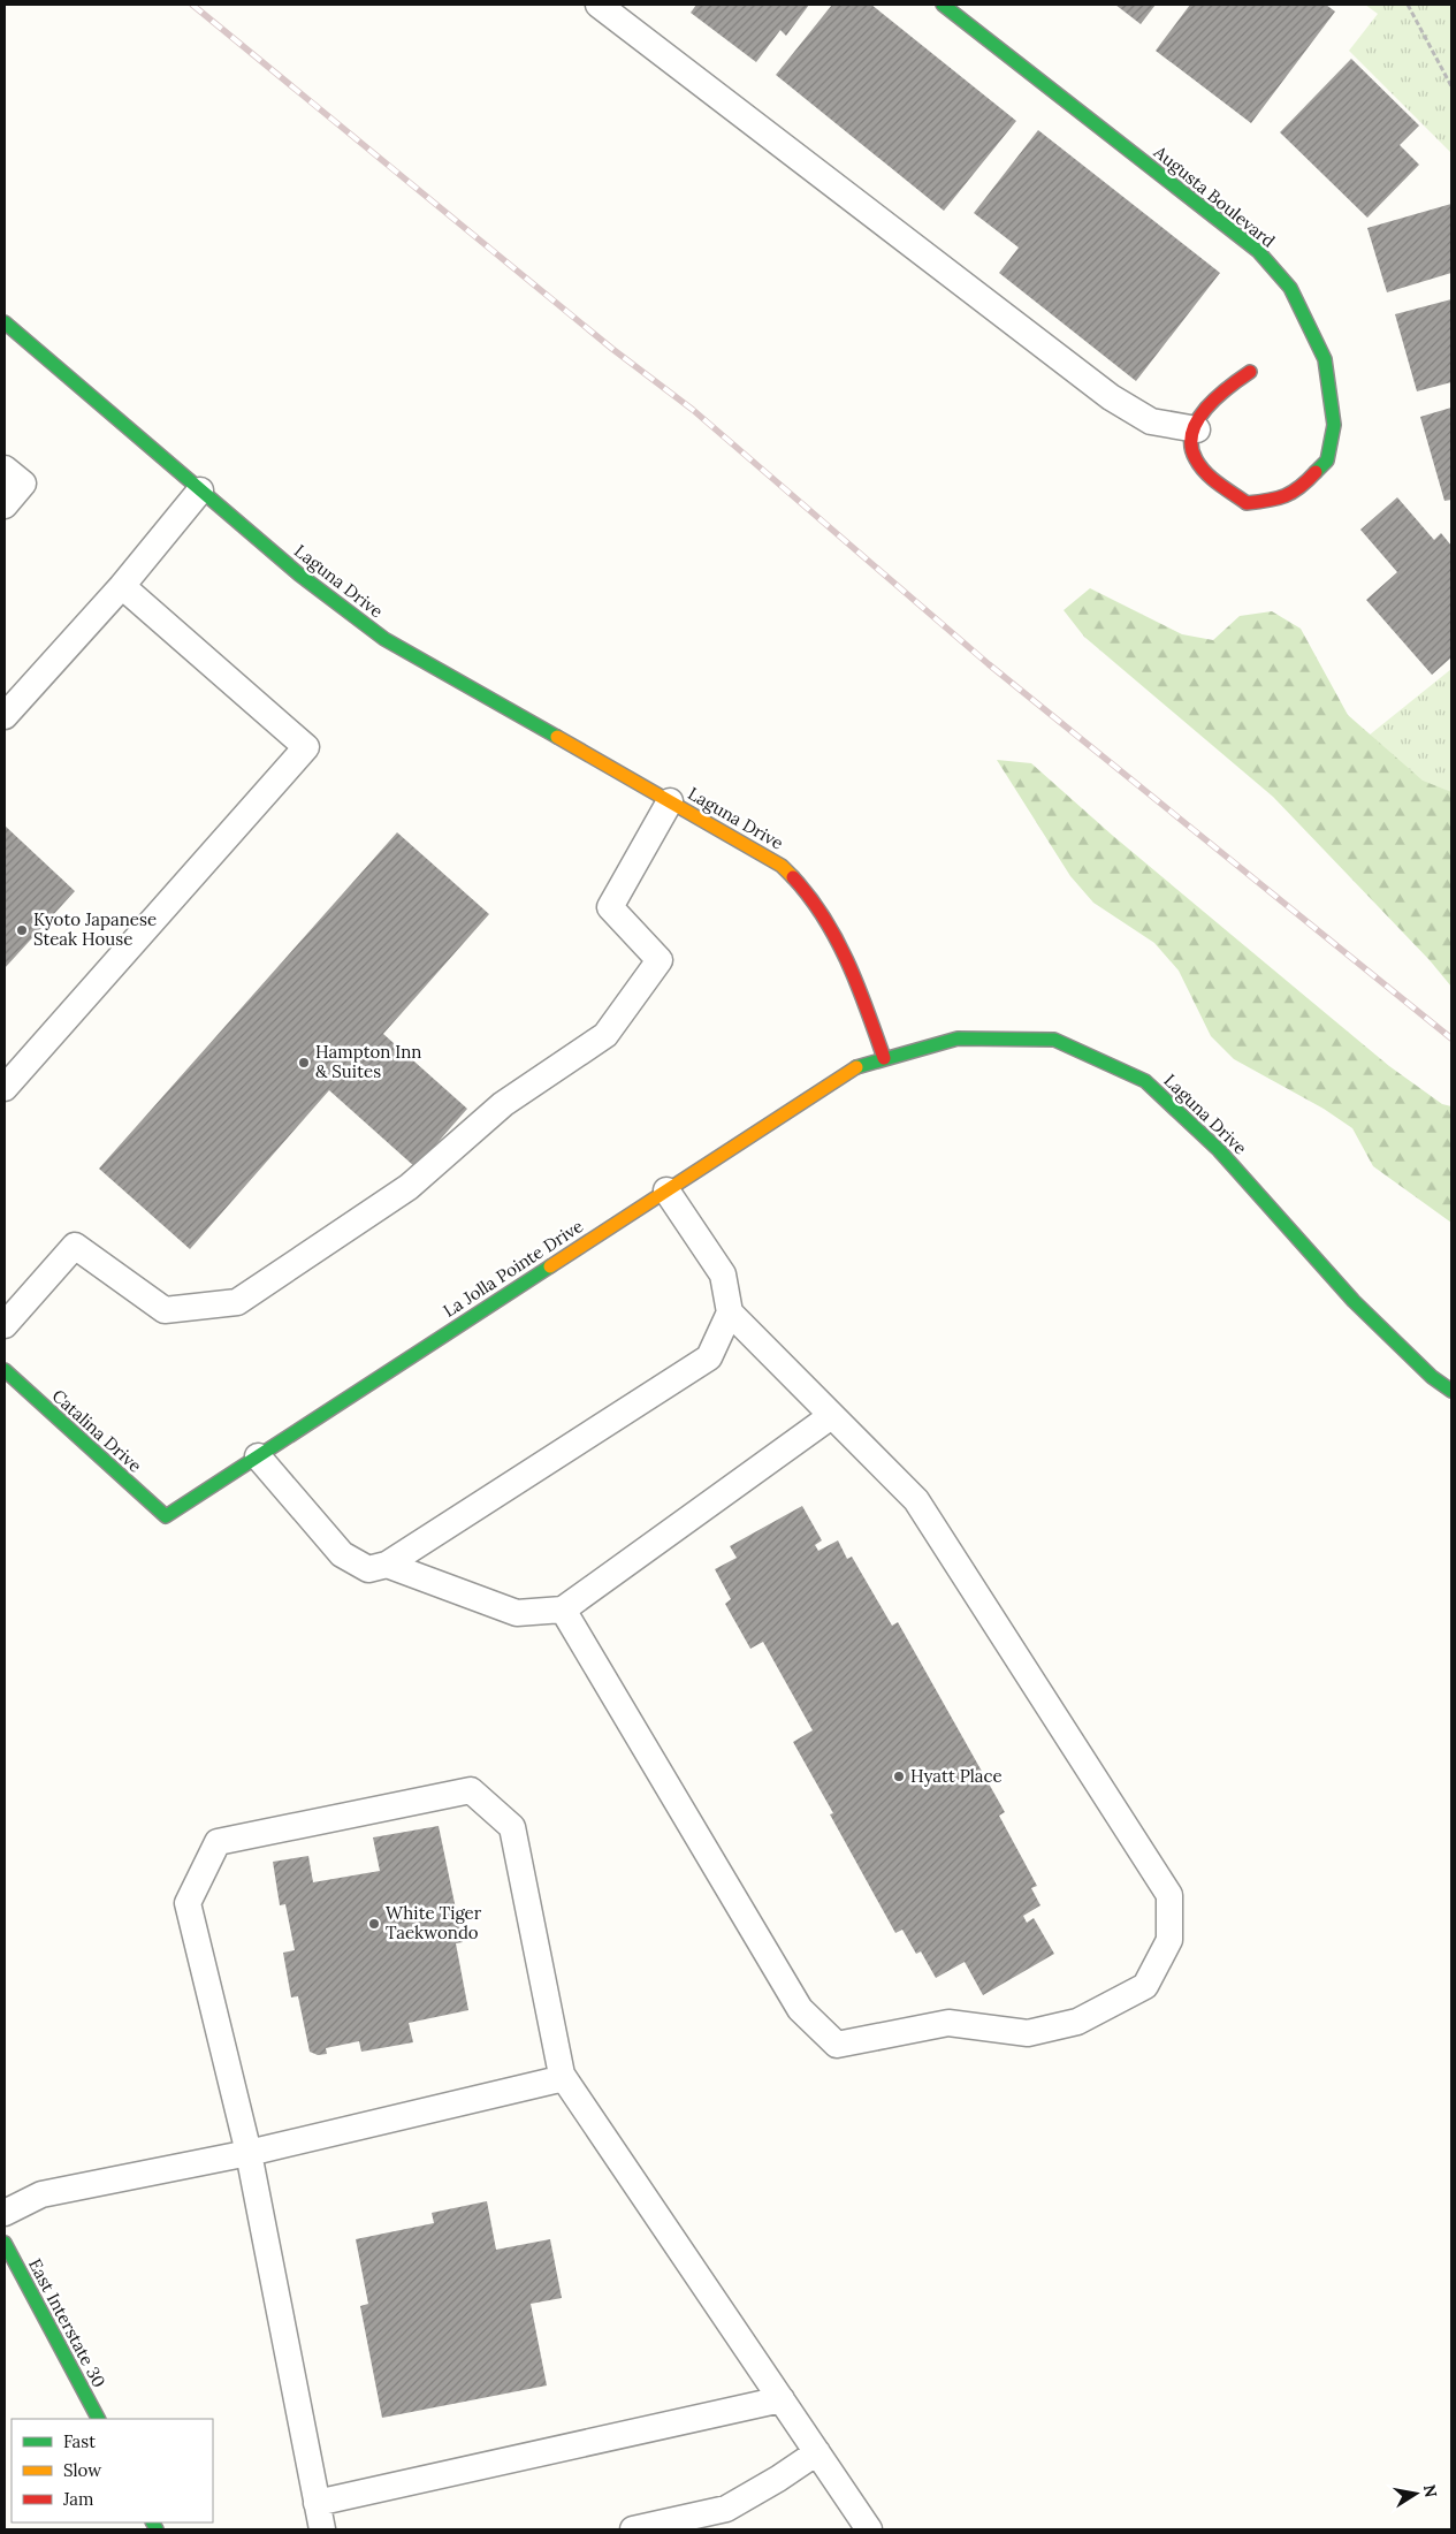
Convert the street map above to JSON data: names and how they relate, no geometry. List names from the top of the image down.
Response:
{
  "streets": {
    "street": [
      "Augusta Boulevard",
      "Laguna Drive",
      "La Jolla Pointe Drive",
      "Catalina Drive",
      "East Interstate 30"
    ]
  },
  "crossings": [
    ["Laguna Drive", "La Jolla Pointe Drive"],
    ["La Jolla Pointe Drive", "Catalina Drive"]
  ],
  "places": [
    "Kyoto Japanese Steak House",
    "Hampton Inn & Suites",
    "Hyatt Place",
    "White Tiger Taekwondo"
  ],
  "legend": ["Fast", "Slow", "Jam"],
  "north": "right"
}
